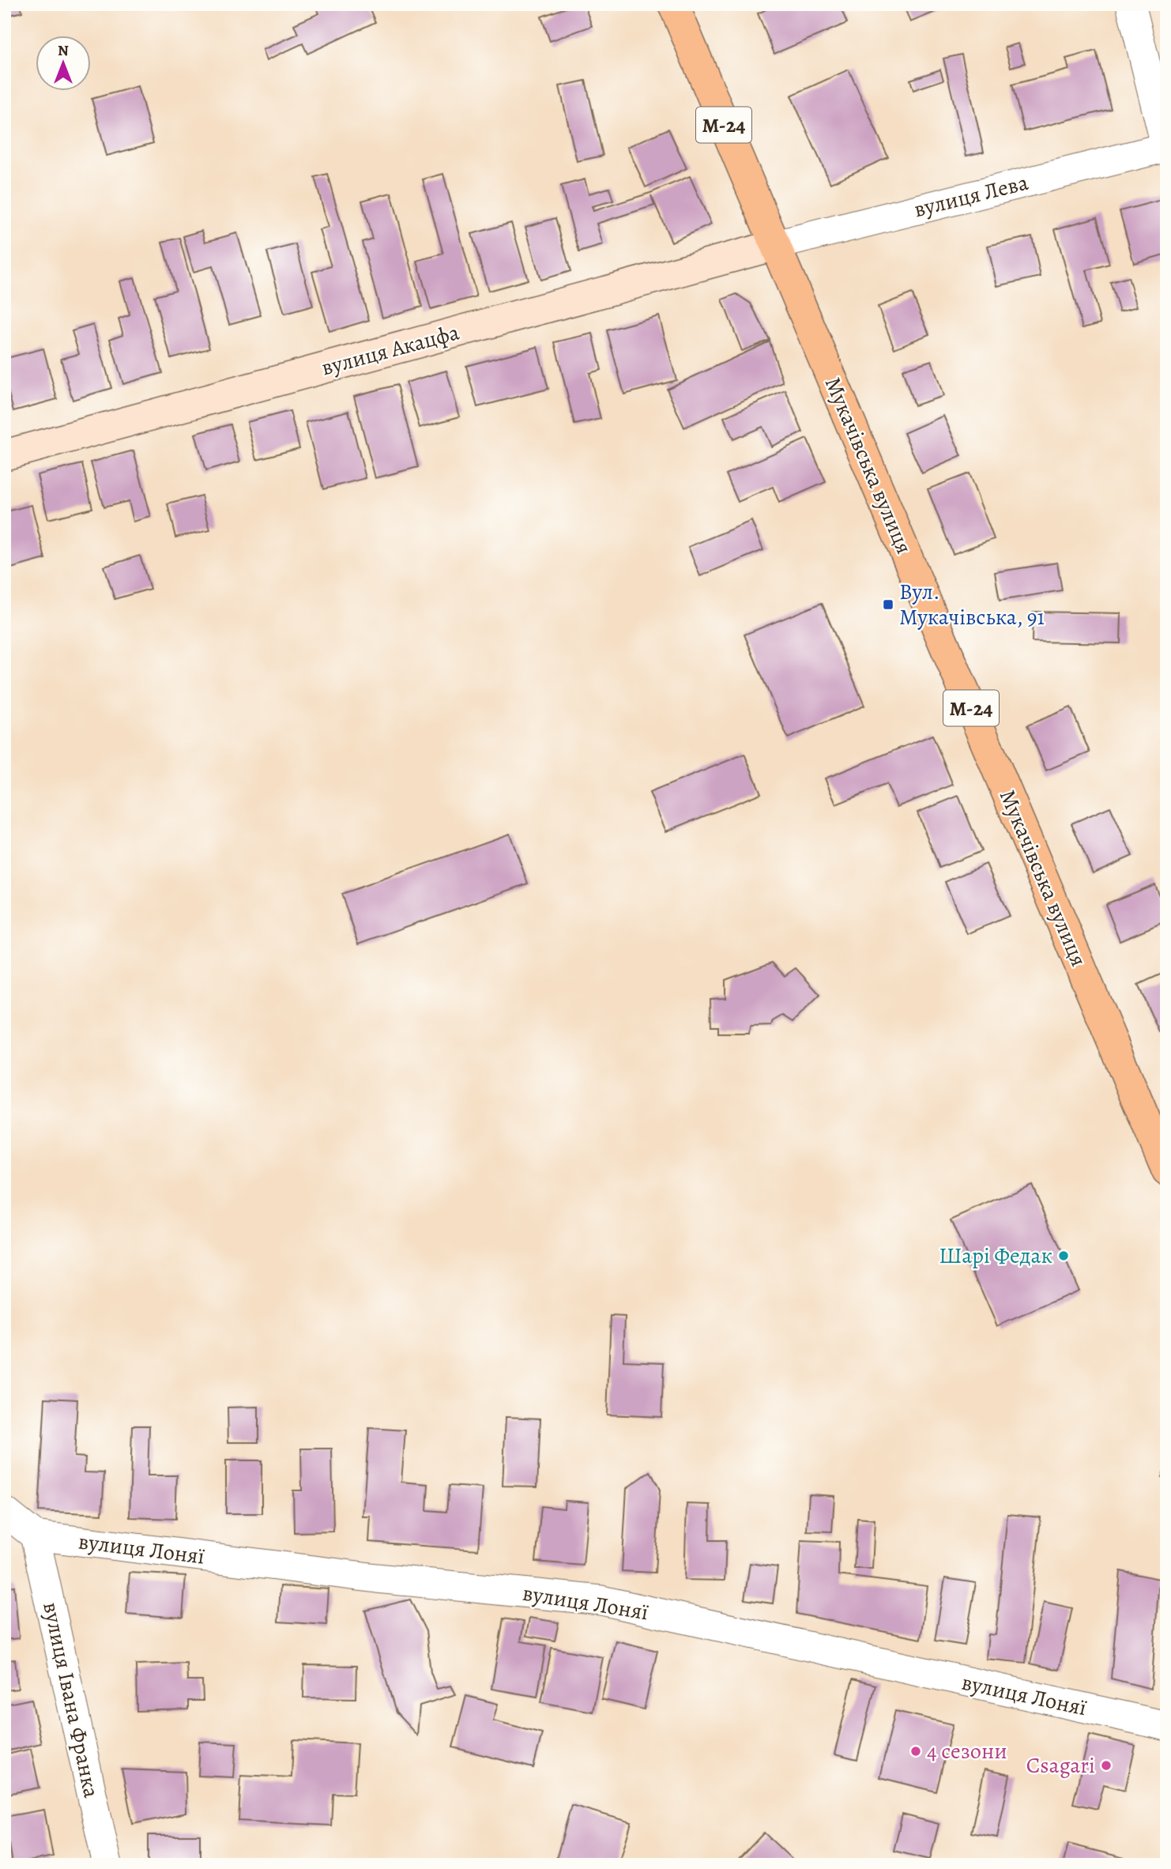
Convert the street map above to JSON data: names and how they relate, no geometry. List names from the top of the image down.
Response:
{
  "streets": {
    "highway": ["М-24", "Мукачівська вулиця"],
    "street": [
      "вулиця Лева",
      "вулиця Акацфа",
      "вулиця Лоняї",
      "вулиця Івана Франка"
    ]
  },
  "crossings": [
    ["вулиця Лева", "вулиця Акацфа"],
    ["вулиця Лева", "Мукачівська вулиця"],
    ["вулиця Акацфа", "Мукачівська вулиця"],
    ["вулиця Лоняї", "вулиця Івана Франка"]
  ],
  "places": {
    "transit": ["Вул. Мукачівська, 91"],
    "other": ["Шарі Федак", "4 сезони", "Csagari"]
  },
  "north": "top"
}
